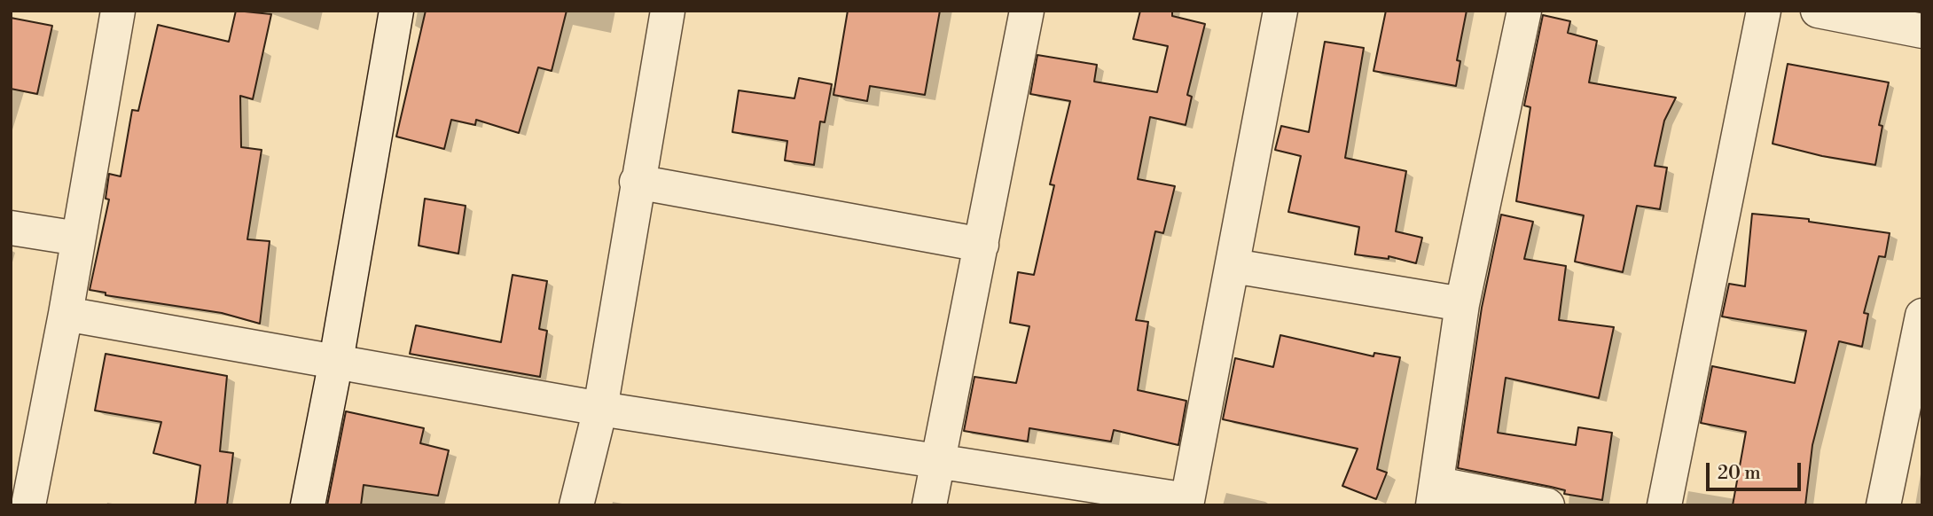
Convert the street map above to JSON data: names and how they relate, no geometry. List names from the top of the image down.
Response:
{
  "scale_bar": "20 m"
}
